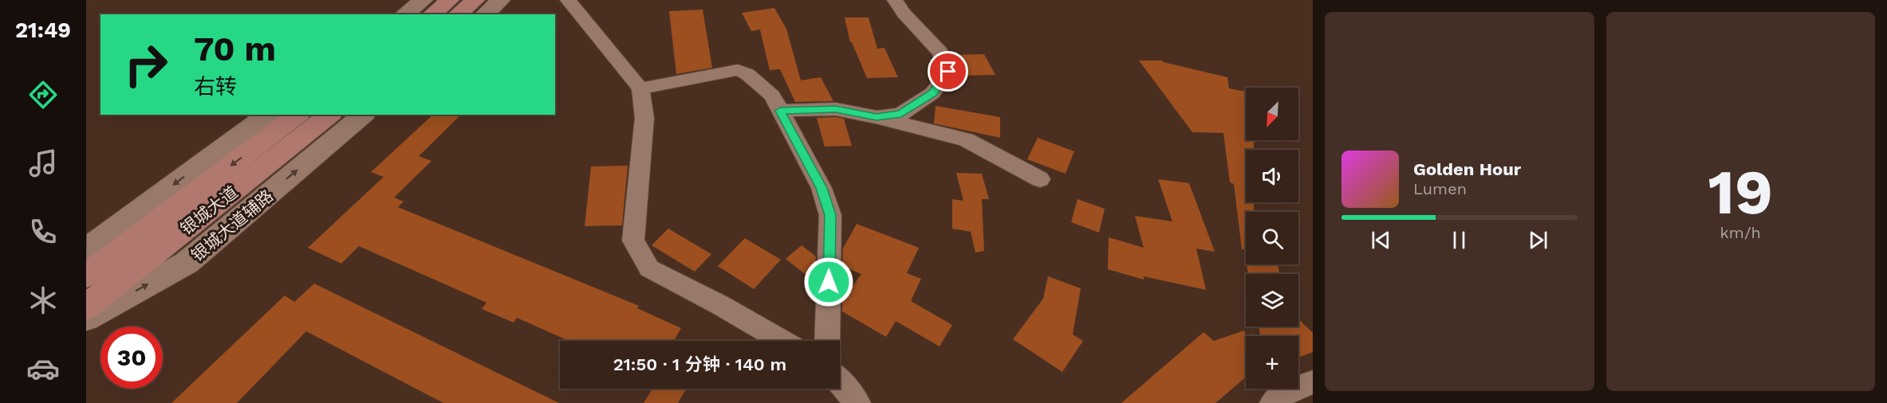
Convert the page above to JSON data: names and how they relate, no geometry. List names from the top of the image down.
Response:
{
  "streets": {
    "main road": ["银城大道"],
    "street": ["银城大道辅路"]
  },
  "north": "bottom left",
  "page": {
    "tabs": "21:49",
    "tile": ["19", "km/h"],
    "turn": ["70 m", "右转"],
    "map_buttons": "+",
    "song": ["Golden Hour", "Lumen"],
    "limit": "30",
    "trip": "21:50 · 1 分钟 · 140 m"
  }
}
